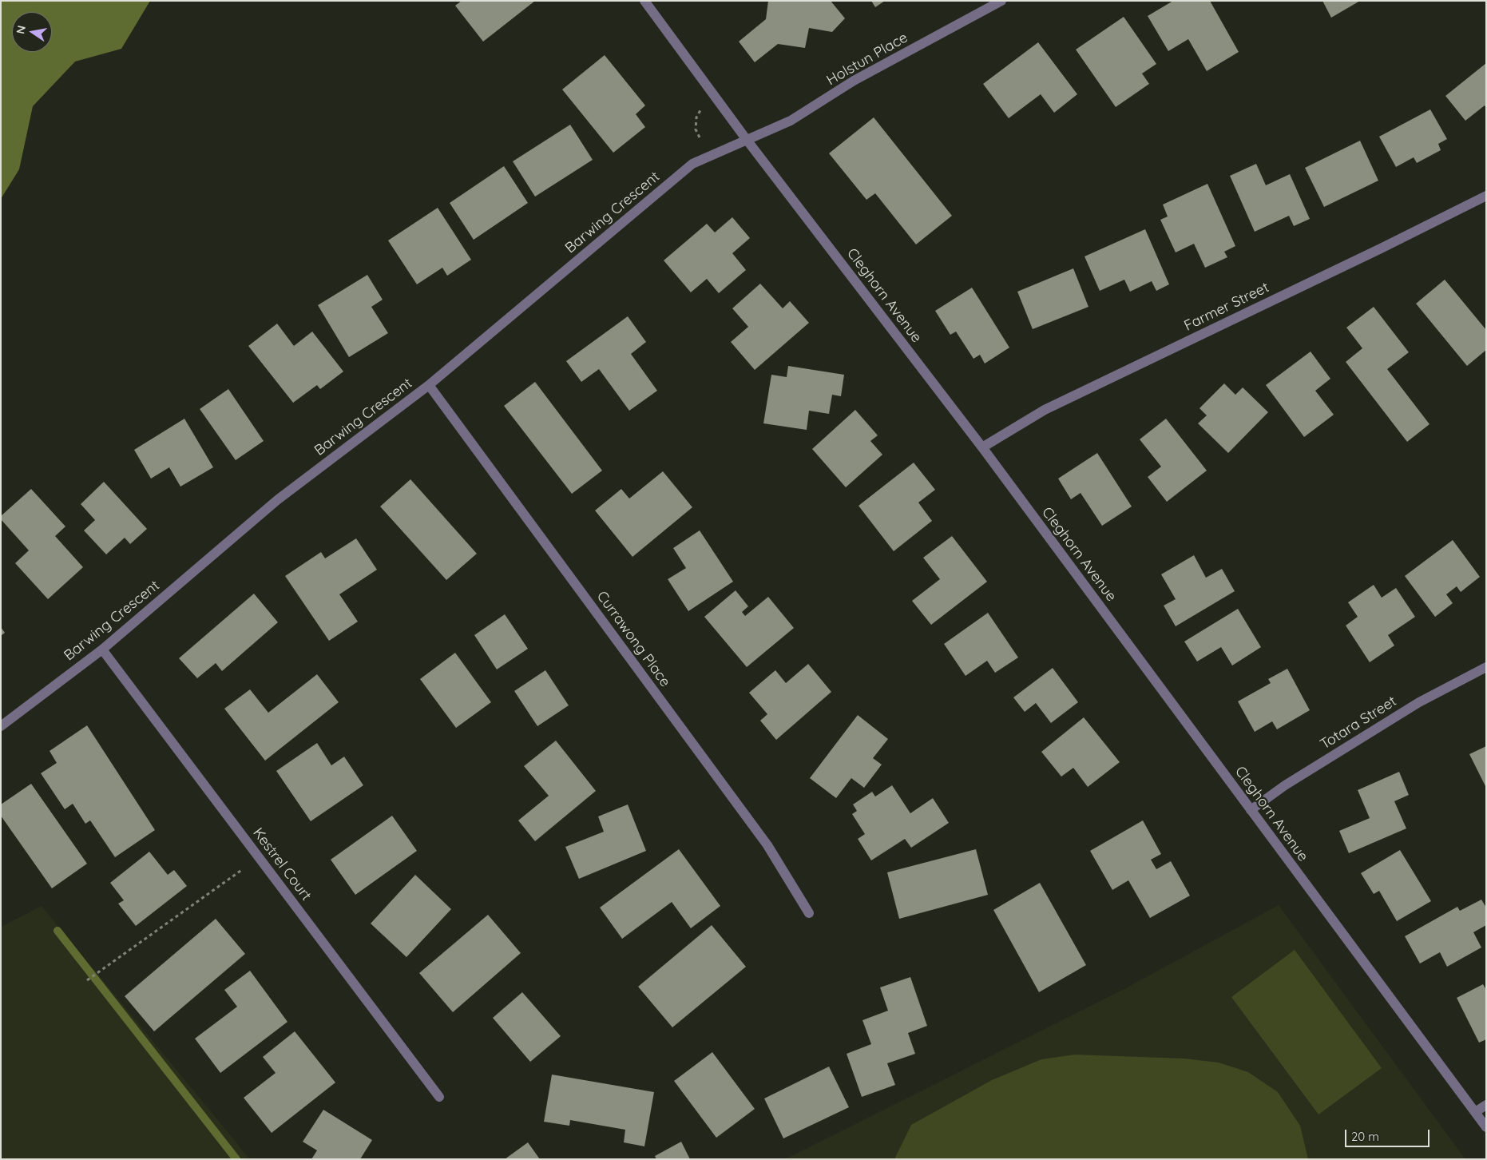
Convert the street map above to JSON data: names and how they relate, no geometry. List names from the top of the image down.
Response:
{
  "streets": {
    "street": [
      "Holstun Place",
      "Barwing Crescent",
      "Cleghorn Avenue",
      "Farmer Street",
      "Currawong Place",
      "Totara Street",
      "Kestrel Court"
    ]
  },
  "crossings": [
    ["Holstun Place", "Barwing Crescent"],
    ["Holstun Place", "Cleghorn Avenue"],
    ["Barwing Crescent", "Cleghorn Avenue"],
    ["Barwing Crescent", "Currawong Place"],
    ["Barwing Crescent", "Kestrel Court"],
    ["Cleghorn Avenue", "Farmer Street"],
    ["Cleghorn Avenue", "Totara Street"]
  ],
  "scale_bar": "20 m",
  "north": "left"
}
